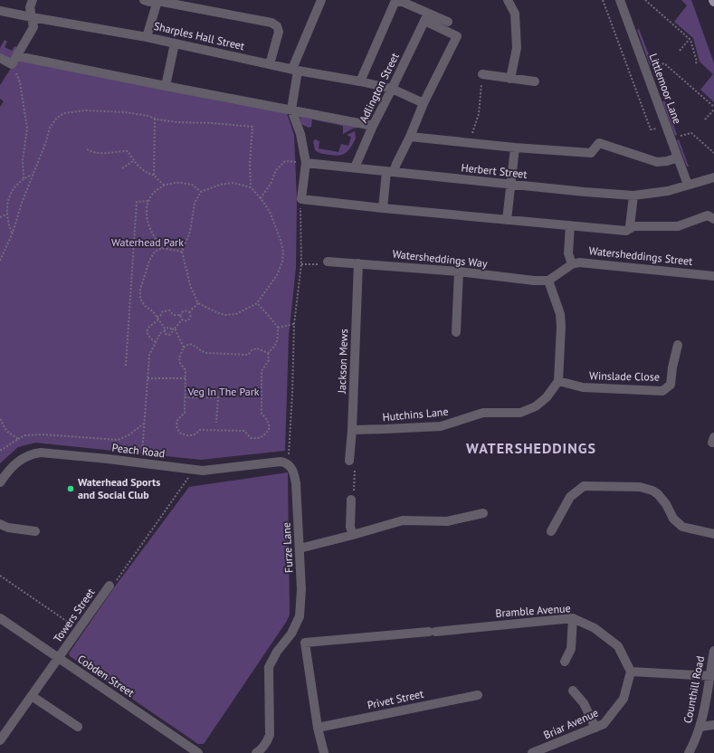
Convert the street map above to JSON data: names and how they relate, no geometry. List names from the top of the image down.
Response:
{
  "streets": {
    "street": [
      "Sharples Hall Street",
      "Adlington Street",
      "Littlemoor Lane",
      "Herbert Street",
      "Watersheddings Street",
      "Watersheddings Way",
      "Jackson Mews",
      "Winslade Close",
      "Hutchins Lane",
      "Peach Road",
      "Furze Lane",
      "Bramble Avenue",
      "Towers Street",
      "Cobden Street",
      "Counthill Road",
      "Privet Street",
      "Briar Avenue"
    ]
  },
  "crossings": [
    ["Sharples Hall Street", "Adlington Street"],
    ["Adlington Street", "Herbert Street"],
    ["Littlemoor Lane", "Herbert Street"],
    ["Watersheddings Way", "Jackson Mews"],
    ["Jackson Mews", "Hutchins Lane"],
    ["Winslade Close", "Hutchins Lane"],
    ["Peach Road", "Furze Lane"],
    ["Bramble Avenue", "Privet Street"],
    ["Bramble Avenue", "Briar Avenue"],
    ["Towers Street", "Cobden Street"]
  ],
  "districts": ["WATERSHEDDINGS"],
  "parks": ["Waterhead Park", "Veg In The Park"],
  "places": ["Waterhead Sports and Social Club"]
}
